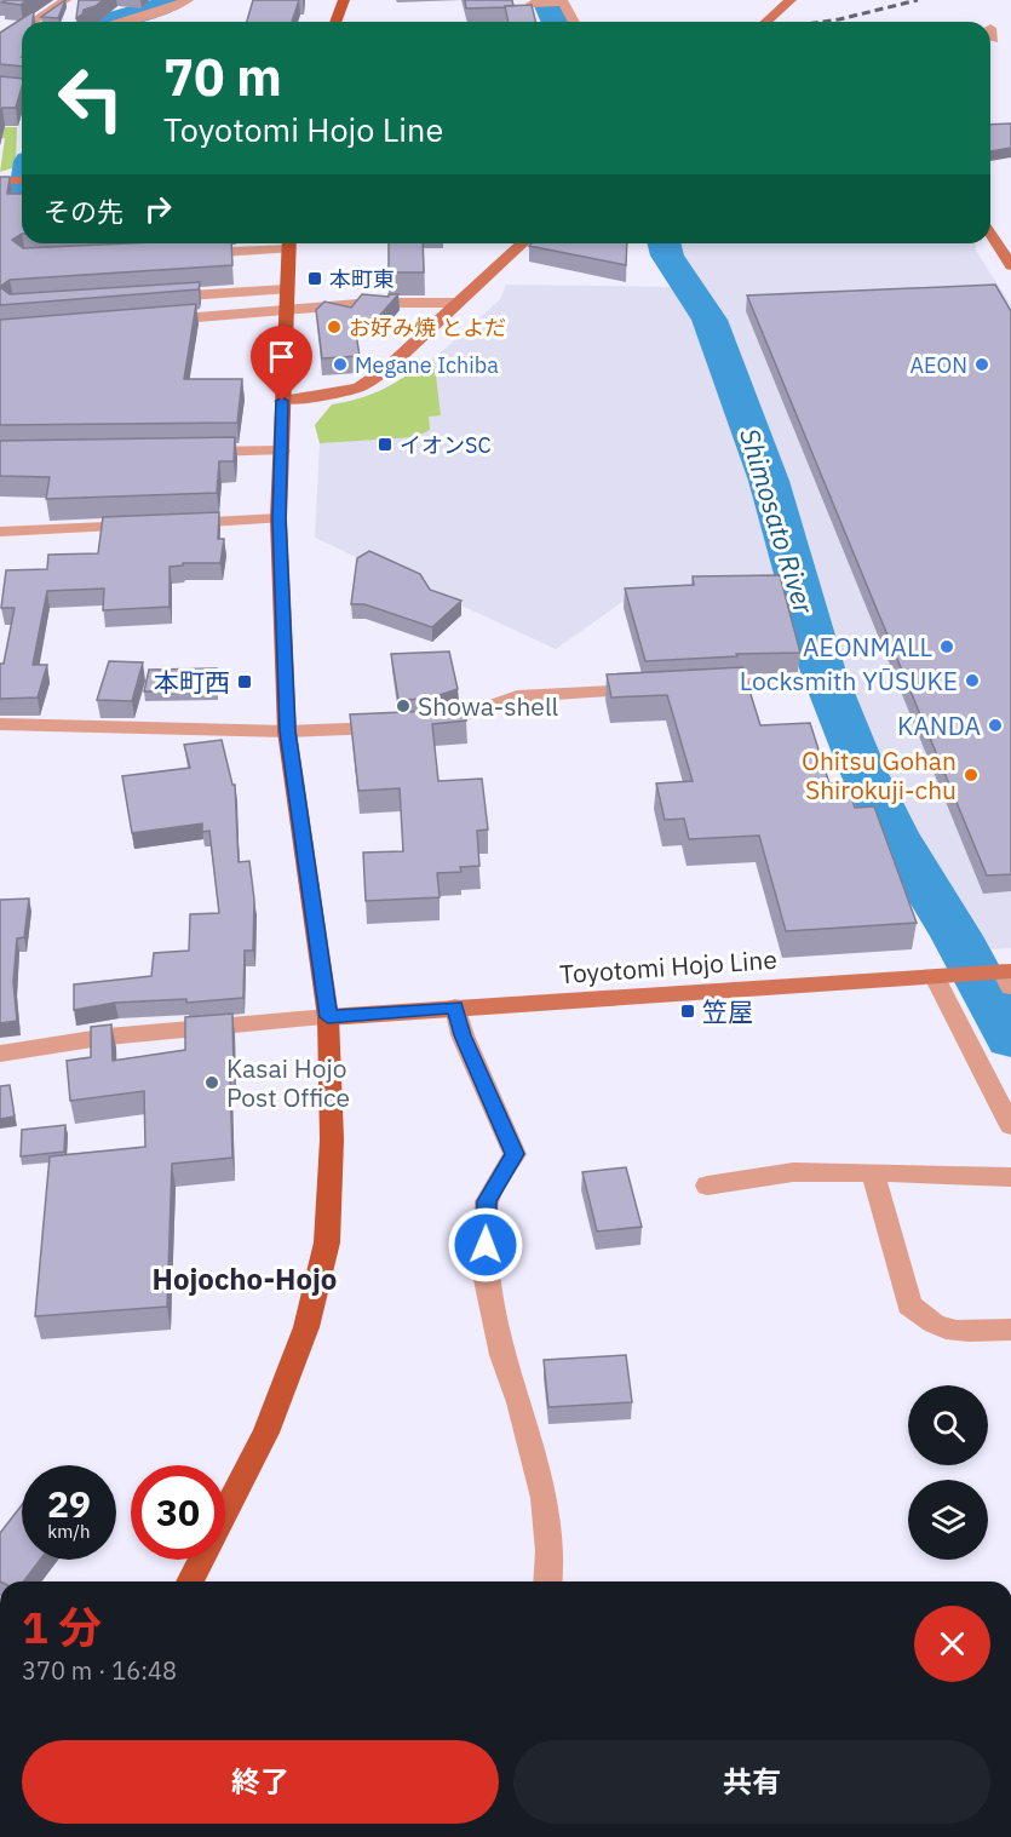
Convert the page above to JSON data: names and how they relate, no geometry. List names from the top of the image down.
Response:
{
  "streets": {
    "street": ["Toyotomi Hojo Line"]
  },
  "districts": ["Hojocho-Hojo"],
  "water": ["Shimosato River"],
  "places": {
    "transit": [
      "本町東",
      "イオンSC",
      "本町西",
      "笠屋"
    ],
    "other": [
      "お好み焼 とよだ",
      "Megane Ichiba",
      "AEON",
      "AEONMALL",
      "Locksmith YŪSUKE",
      "Showa-shell",
      "KANDA",
      "Ohitsu Gohan Shirokuji-chu",
      "Kasai Hojo Post Office"
    ]
  },
  "page": {
    "turn": ["70 m", "Toyotomi Hojo Line"],
    "then": "その先",
    "speed": "29 km/h",
    "limit": "30",
    "heading": ["1 分", "370 m · 16:48"],
    "buttons": ["終了", "共有"]
  }
}
